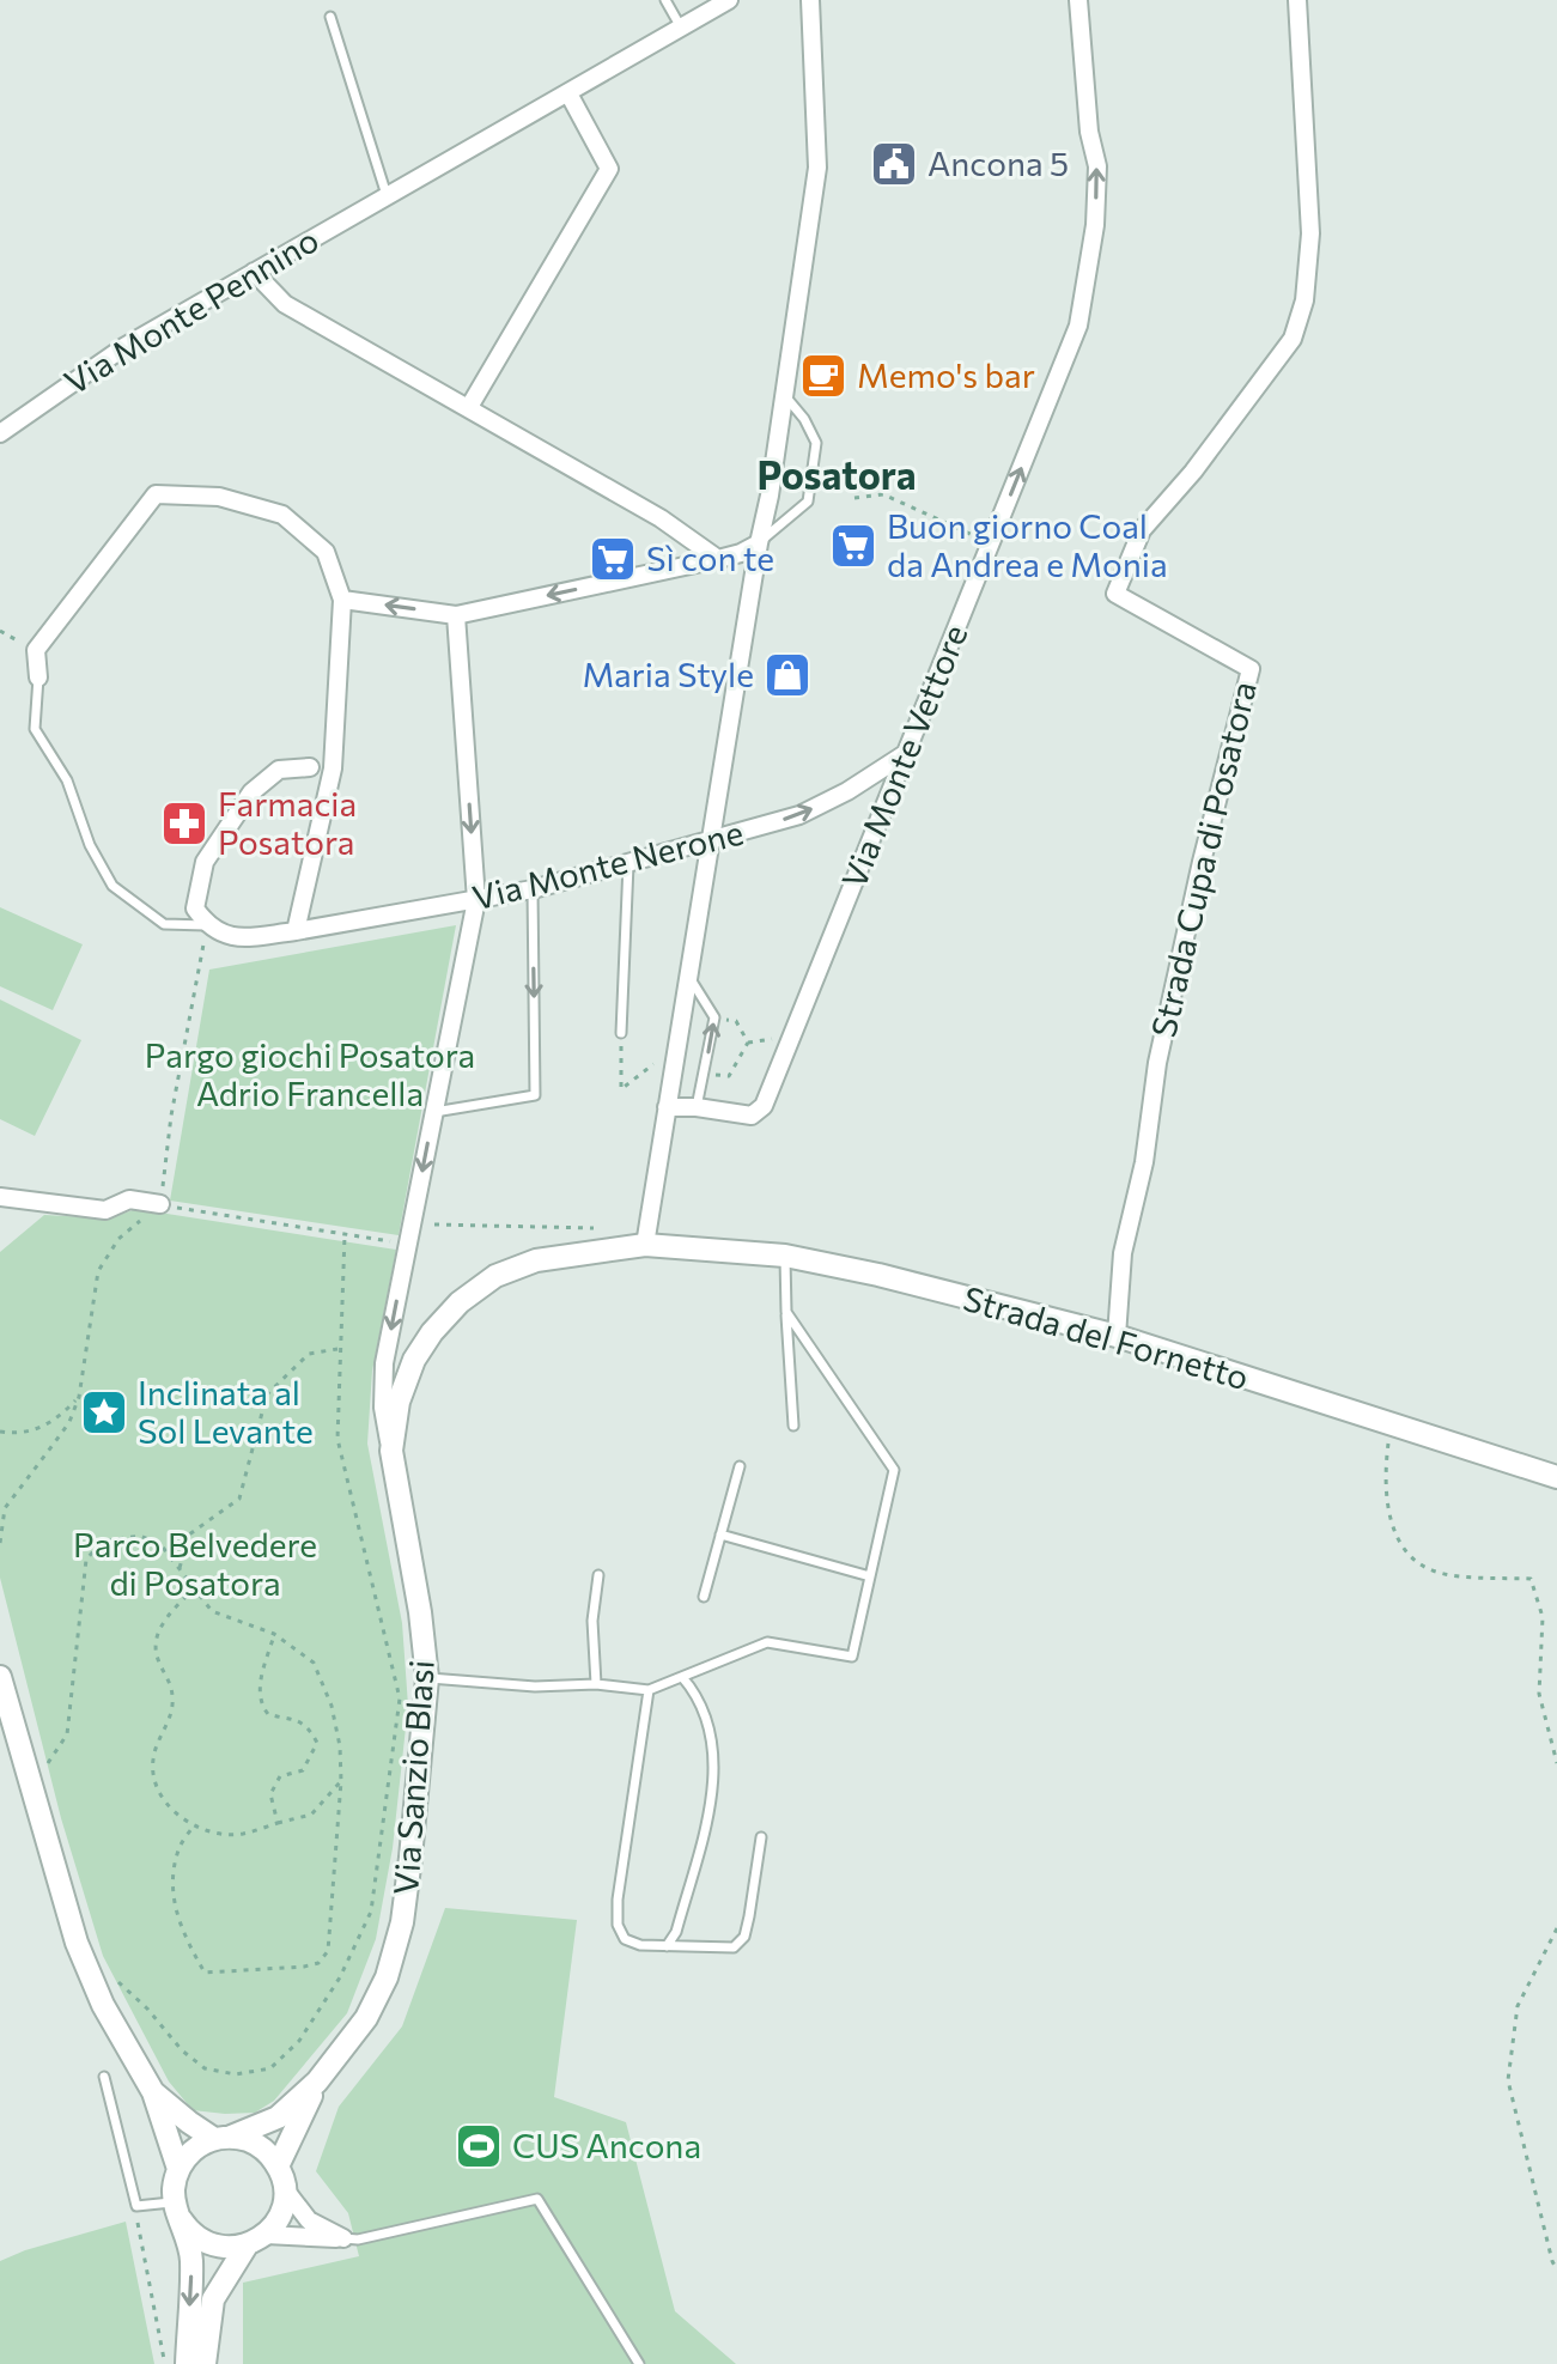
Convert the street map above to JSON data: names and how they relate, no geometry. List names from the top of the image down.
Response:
{
  "streets": {
    "street": [
      "Via Monte Pennino",
      "Via Monte Vettore",
      "Strada Cupa di Posatora",
      "Via Monte Nerone",
      "Strada del Fornetto",
      "Via Sanzio Blasi"
    ]
  },
  "crossings": [
    ["Via Monte Vettore", "Via Monte Nerone"],
    ["Strada Cupa di Posatora", "Strada del Fornetto"],
    ["Via Monte Nerone", "Via Sanzio Blasi"],
    ["Strada del Fornetto", "Via Sanzio Blasi"]
  ],
  "one_way": ["Via Monte Vettore"],
  "districts": ["Posatora"],
  "parks": ["Pargo giochi Posatora Adrio Francella", "Parco Belvedere di Posatora"],
  "places": {
    "public building": ["Ancona 5"],
    "cafe": ["Memo's bar"],
    "supermarket": ["Buon giorno Coal da Andrea e Monia", "Sì con te"],
    "shop": ["Maria Style"],
    "pharmacy": ["Farmacia Posatora"],
    "place": ["Inclinata al Sol Levante"],
    "sports": ["CUS Ancona"]
  }
}
